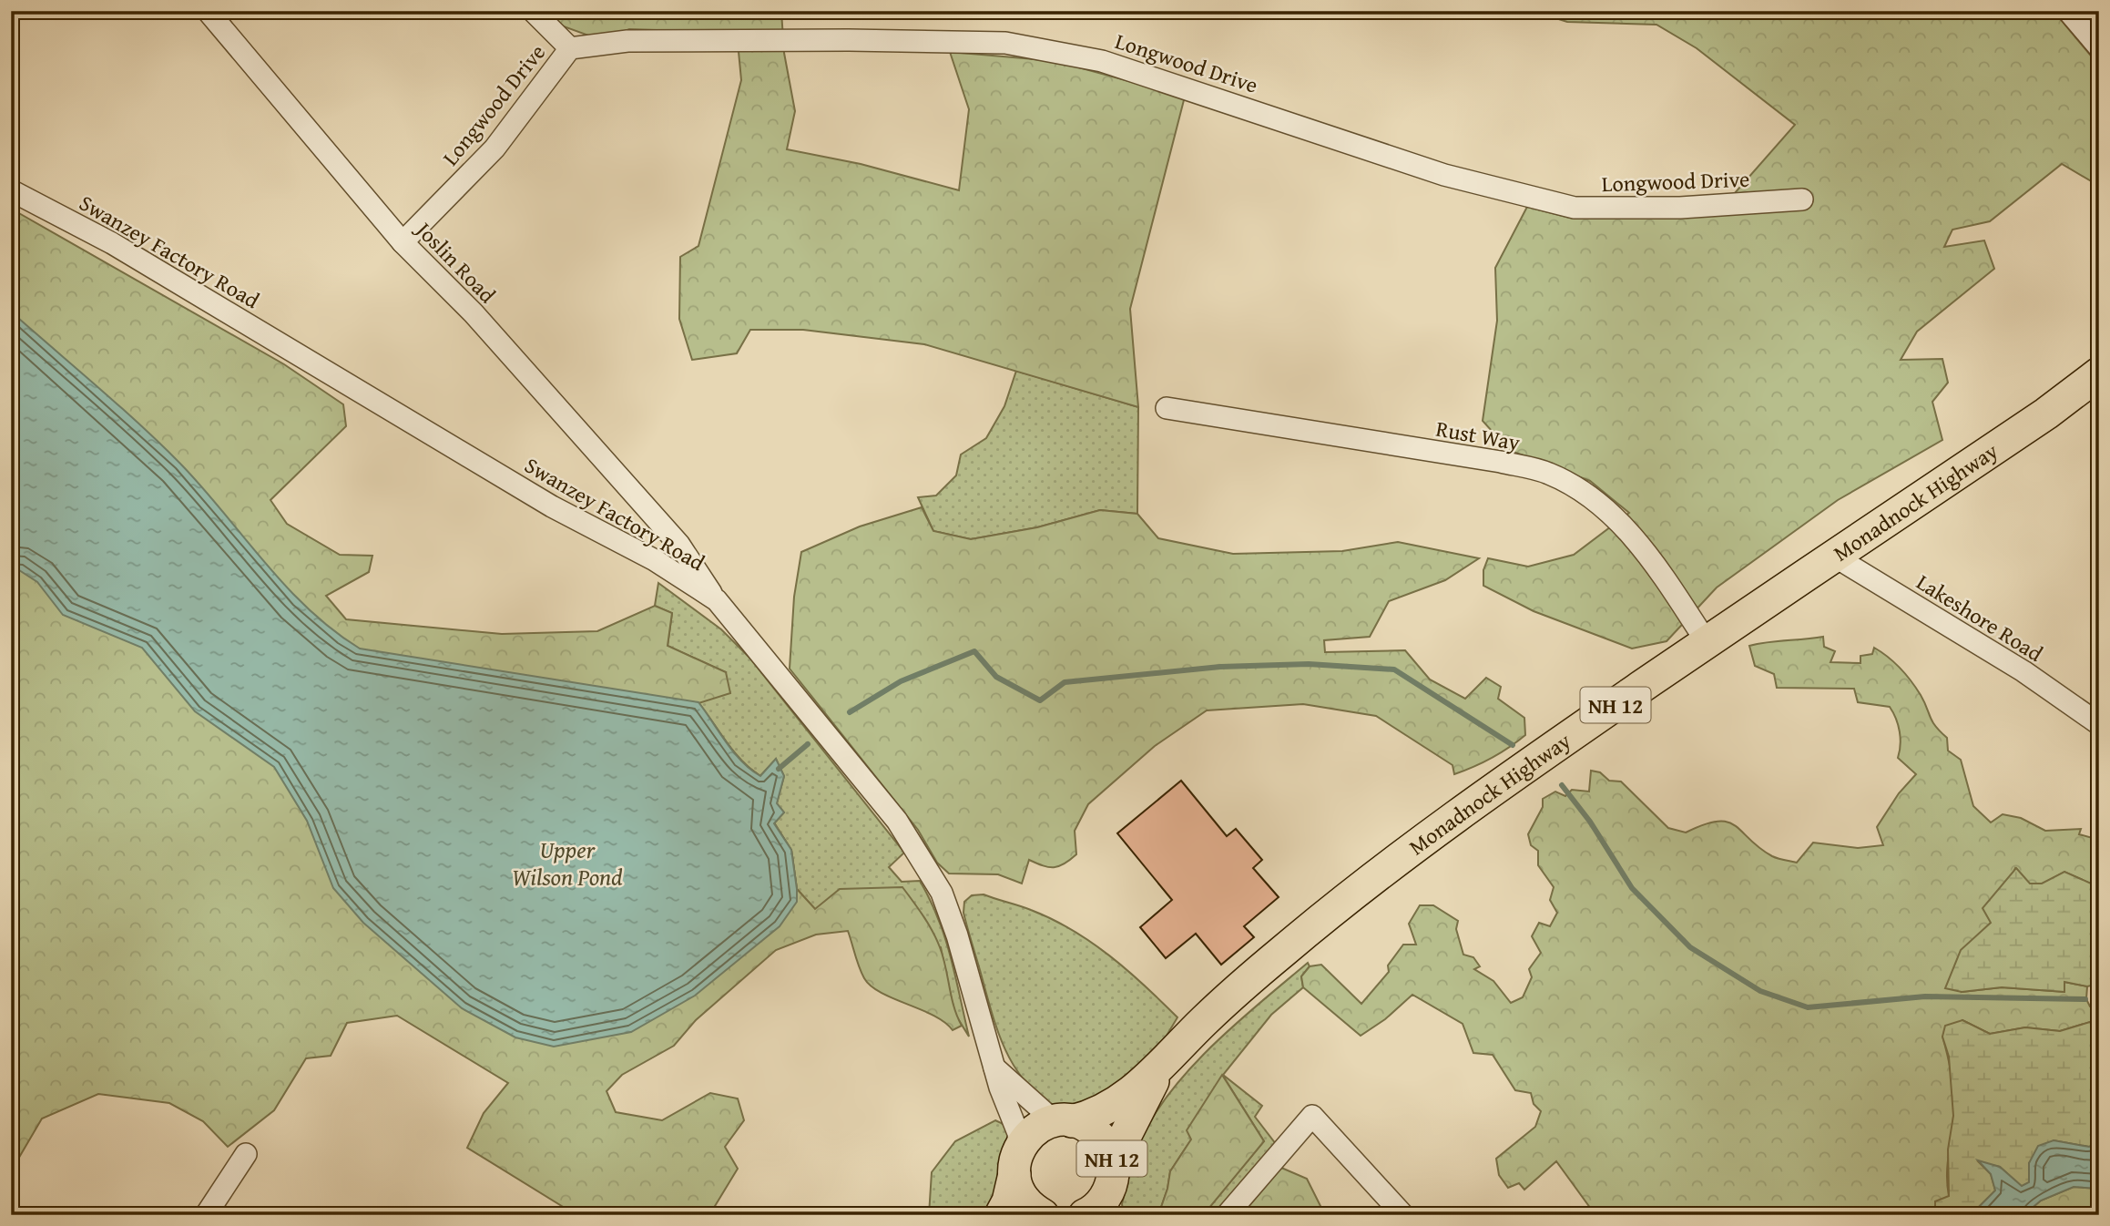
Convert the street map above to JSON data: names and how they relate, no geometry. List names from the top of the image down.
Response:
{
  "streets": {
    "highway": ["Monadnock Highway", "NH 12"],
    "street": [
      "Longwood Drive",
      "Swanzey Factory Road",
      "Joslin Road",
      "Rust Way",
      "Lakeshore Road"
    ]
  },
  "crossings": [
    ["Longwood Drive", "Joslin Road"],
    ["Swanzey Factory Road", "Joslin Road"],
    ["Swanzey Factory Road", "Monadnock Highway"],
    ["Swanzey Factory Road", "NH 12"],
    ["Rust Way", "Monadnock Highway"],
    ["Monadnock Highway", "Lakeshore Road"],
    ["Monadnock Highway", "NH 12"]
  ],
  "water": ["Upper Wilson Pond"]
}
